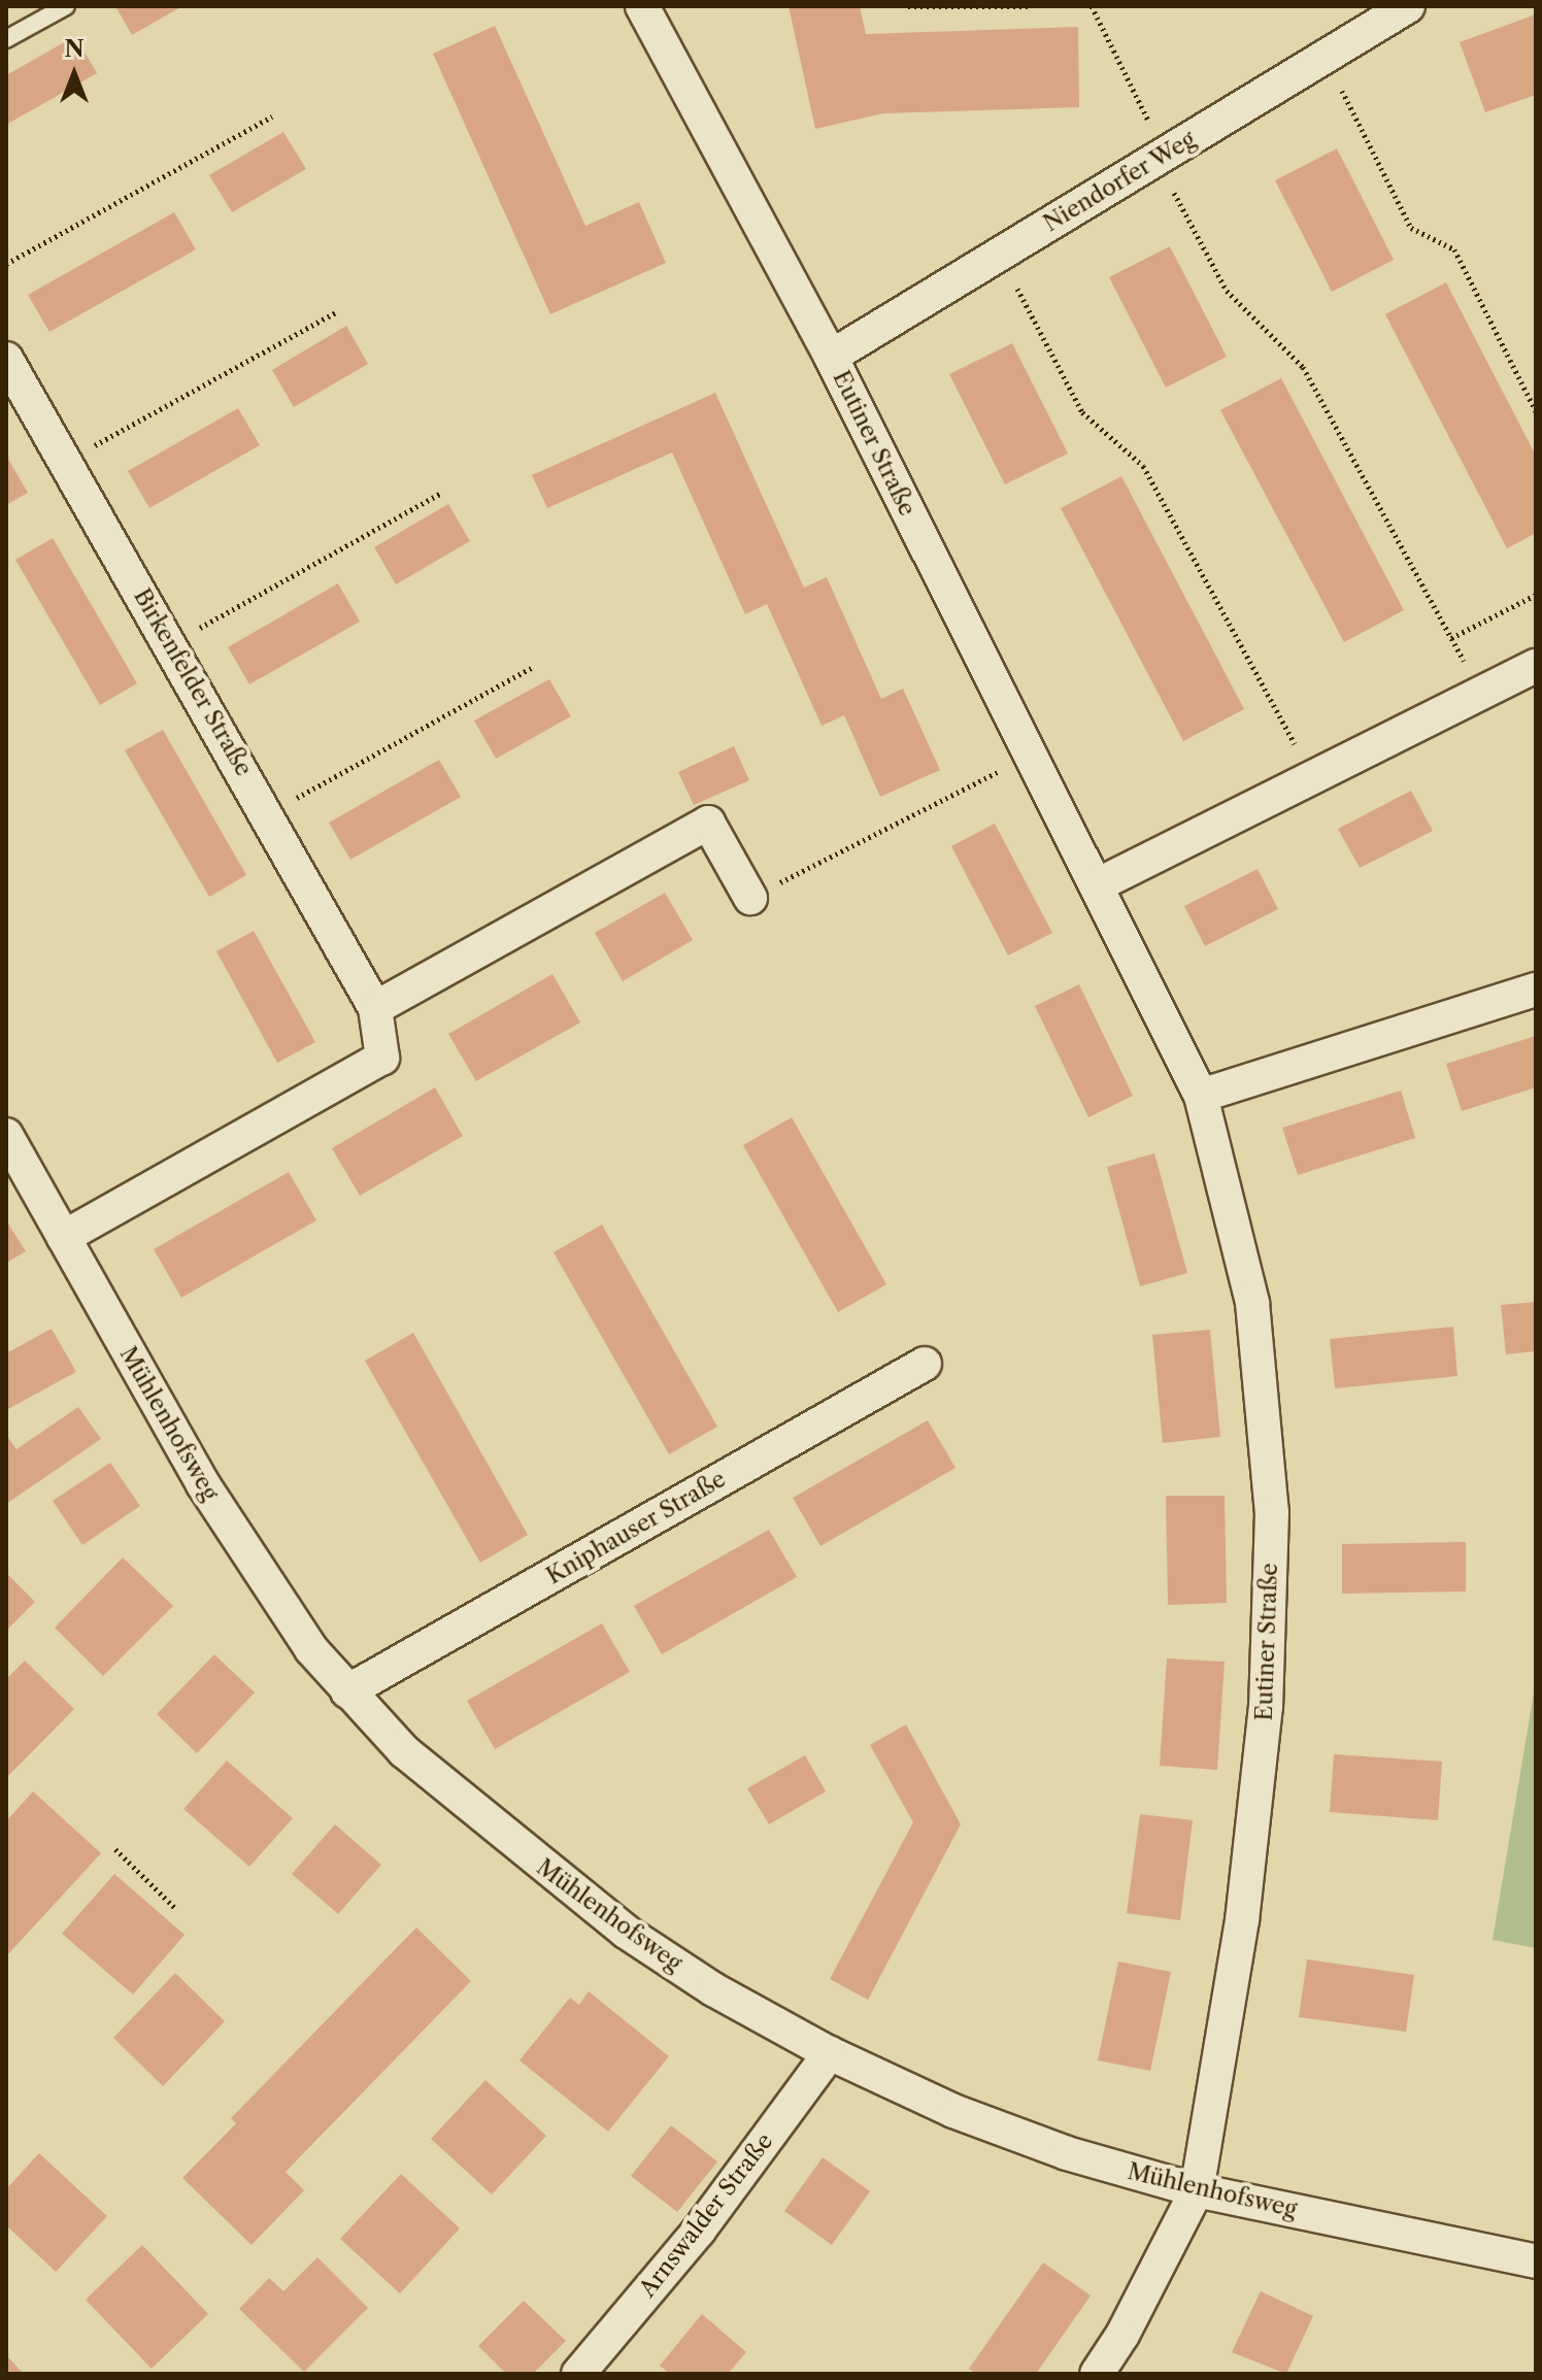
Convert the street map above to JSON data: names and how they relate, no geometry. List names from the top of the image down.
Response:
{
  "streets": {
    "street": [
      "Niendorfer Weg",
      "Eutiner Straße",
      "Birkenfelder Straße",
      "Mühlenhofsweg",
      "Kniphauser Straße",
      "Arnswalder Straße"
    ]
  },
  "crossings": [
    ["Niendorfer Weg", "Eutiner Straße"],
    ["Eutiner Straße", "Mühlenhofsweg"],
    ["Birkenfelder Straße", "Mühlenhofsweg"],
    ["Mühlenhofsweg", "Kniphauser Straße"],
    ["Mühlenhofsweg", "Arnswalder Straße"]
  ],
  "north": "top"
}
